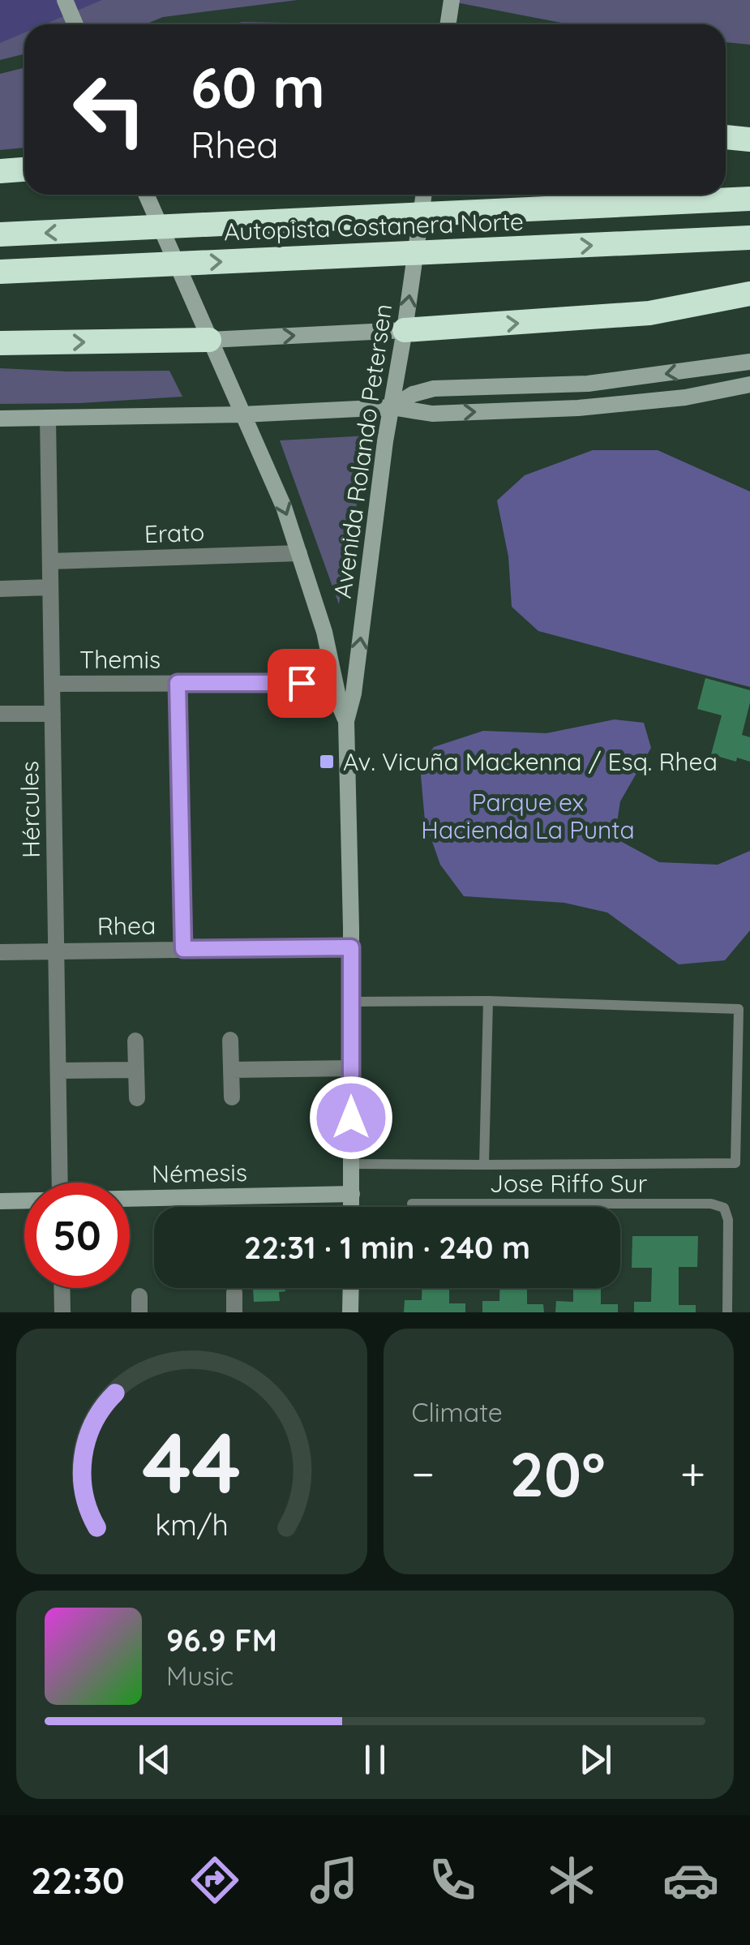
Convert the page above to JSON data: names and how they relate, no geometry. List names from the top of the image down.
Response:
{
  "streets": {
    "highway": ["Autopista Costanera Norte"],
    "main road": ["Avenida Rolando Petersen", "Némesis"],
    "street": [
      "Erato",
      "Themis",
      "Hércules",
      "Rhea"
    ],
    "lane": ["Jose Riffo Sur"]
  },
  "crossings": [
    ["Erato", "Hércules"],
    ["Themis", "Hércules"],
    ["Hércules", "Rhea"]
  ],
  "parks": ["Parque ex Hacienda La Punta"],
  "places": {
    "transit": ["Av. Vicuña Mackenna / Esq. Rhea"]
  },
  "page": {
    "turn": ["60 m", "Rhea"],
    "limit": "50",
    "trip": "22:31 · 1 min · 240 m",
    "tile": "Climate",
    "heat": ["−", "20°", "+"],
    "song": ["96.9 FM", "Music"],
    "tabs": "22:30",
    "gauge": ["44", "km/h"]
  }
}
